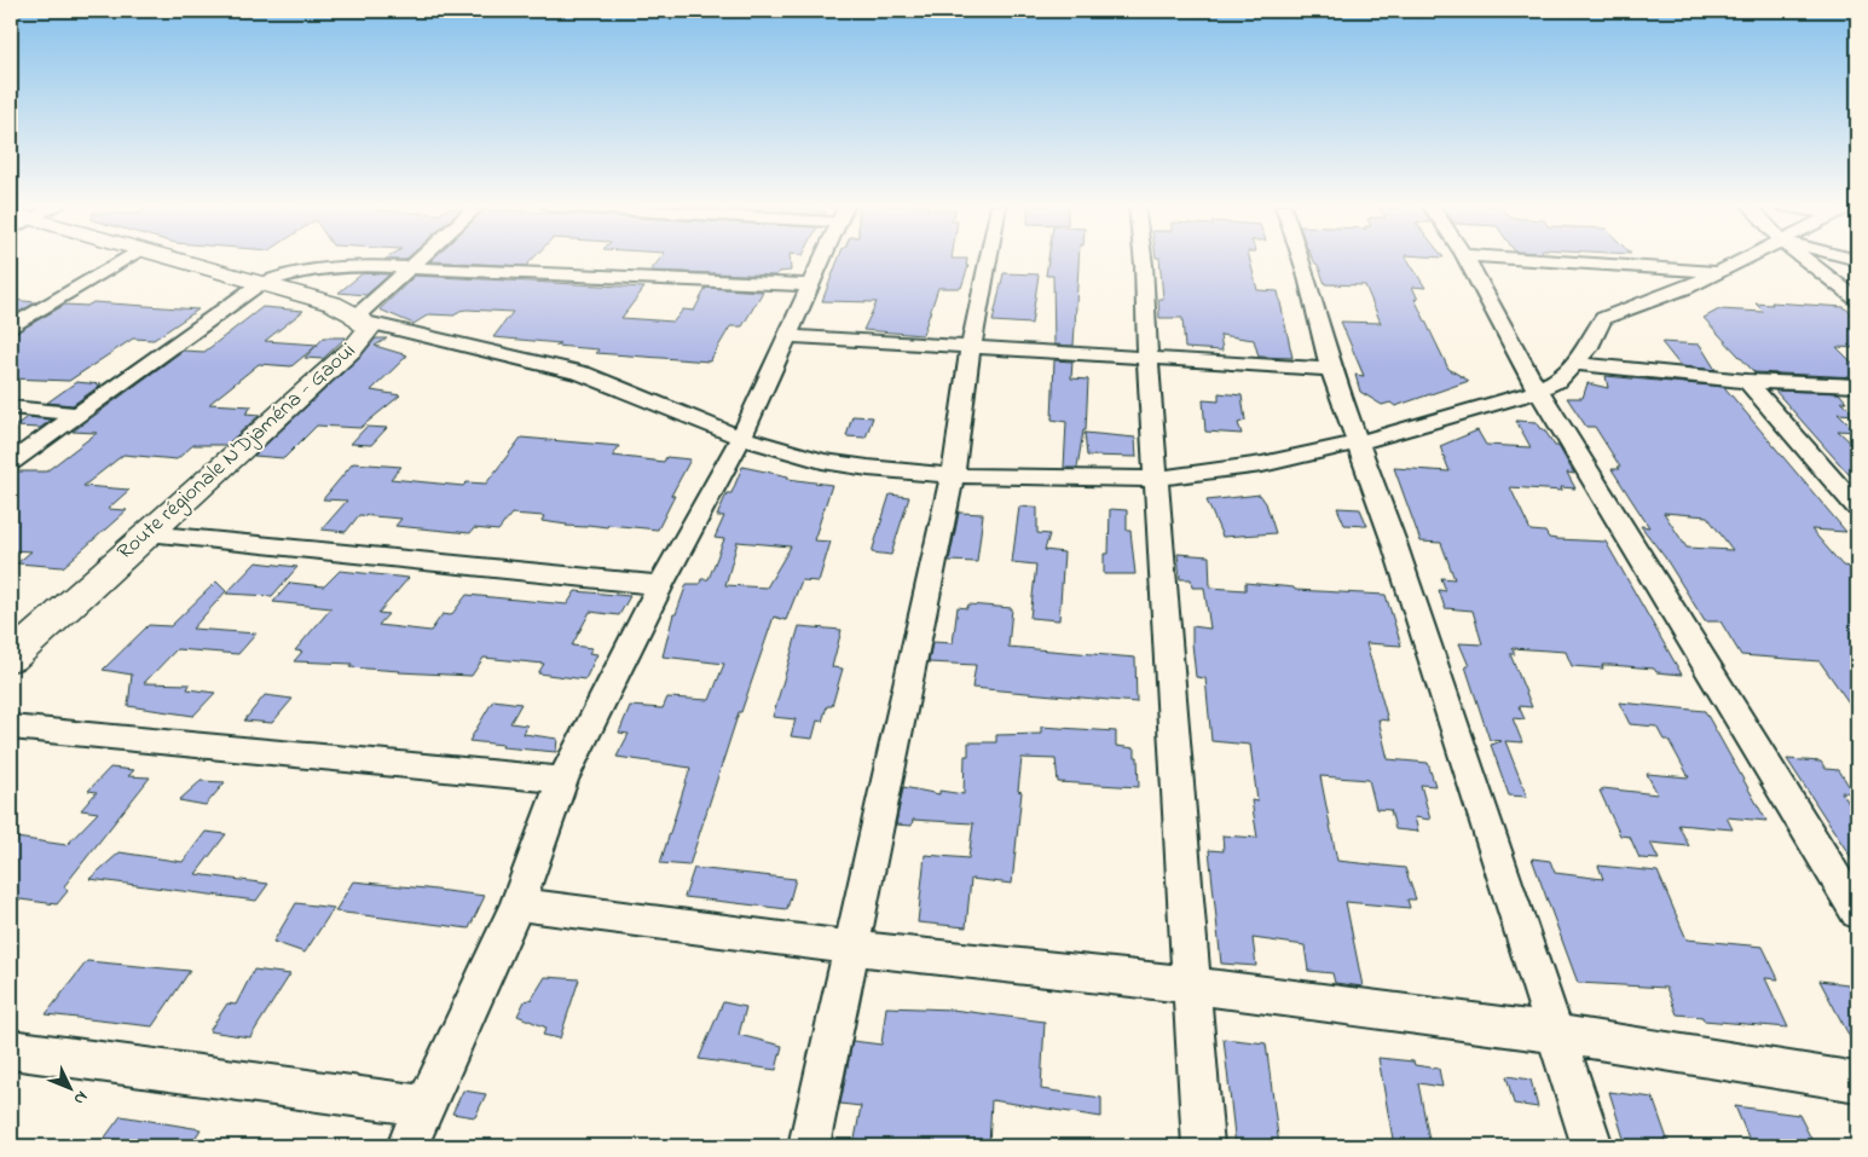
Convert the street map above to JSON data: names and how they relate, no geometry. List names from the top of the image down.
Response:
{
  "streets": {
    "street": ["Route régionale N'Djaména - Gaoui"]
  },
  "north": "bottom right"
}
